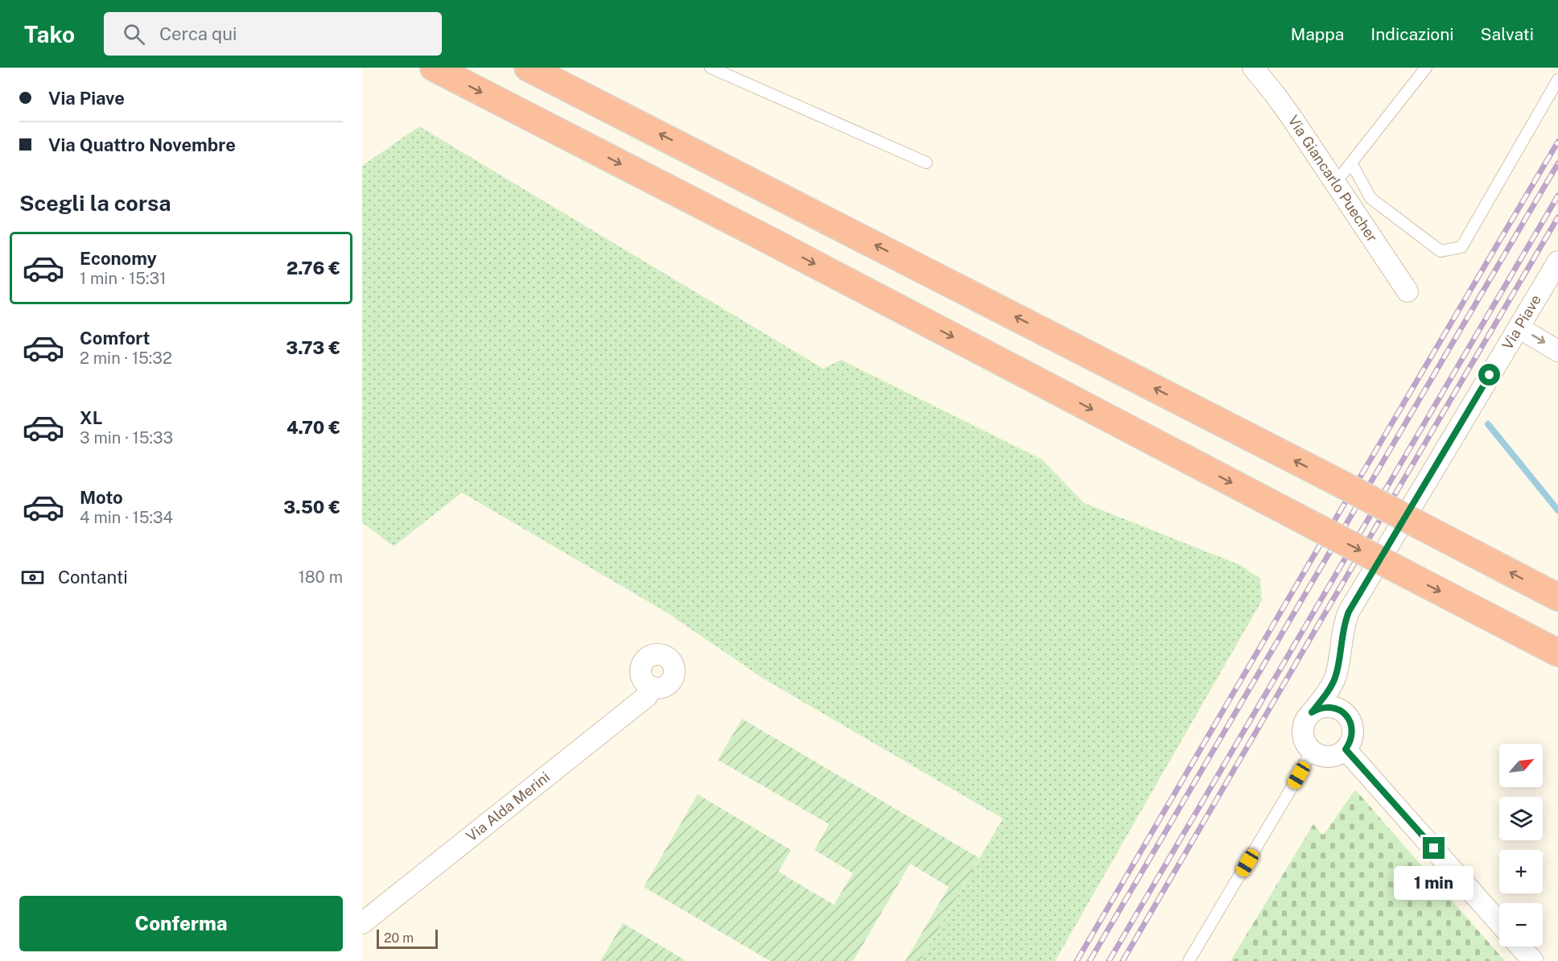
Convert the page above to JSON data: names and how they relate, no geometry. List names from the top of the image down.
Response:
{
  "streets": {
    "street": ["Via Giancarlo Puecher", "Via Piave", "Via Alda Merini"]
  },
  "scale_bar": "20 m",
  "north": "top right",
  "page": {
    "header": "Tako",
    "search": "Cerca qui",
    "nav": ["Mappa", "Indicazioni", "Salvati"],
    "banner": ["Via Piave", "Via Quattro Novembre"],
    "heading": "Scegli la corsa",
    "list": [
      {
        "name": "Economy",
        "note": "1 min · 15:31",
        "value": "2.76 €"
      },
      {
        "name": "Comfort",
        "note": "2 min · 15:32",
        "value": "3.73 €"
      },
      {
        "name": "XL",
        "note": "3 min · 15:33",
        "value": "4.70 €"
      },
      {
        "name": "Moto",
        "note": "4 min · 15:34",
        "value": "3.50 €"
      }
    ],
    "pay": ["Contanti", "180 m"],
    "map_buttons": ["+", "−"],
    "bubble": "1 min",
    "buttons": "Conferma",
    "scale": "20 m"
  }
}
